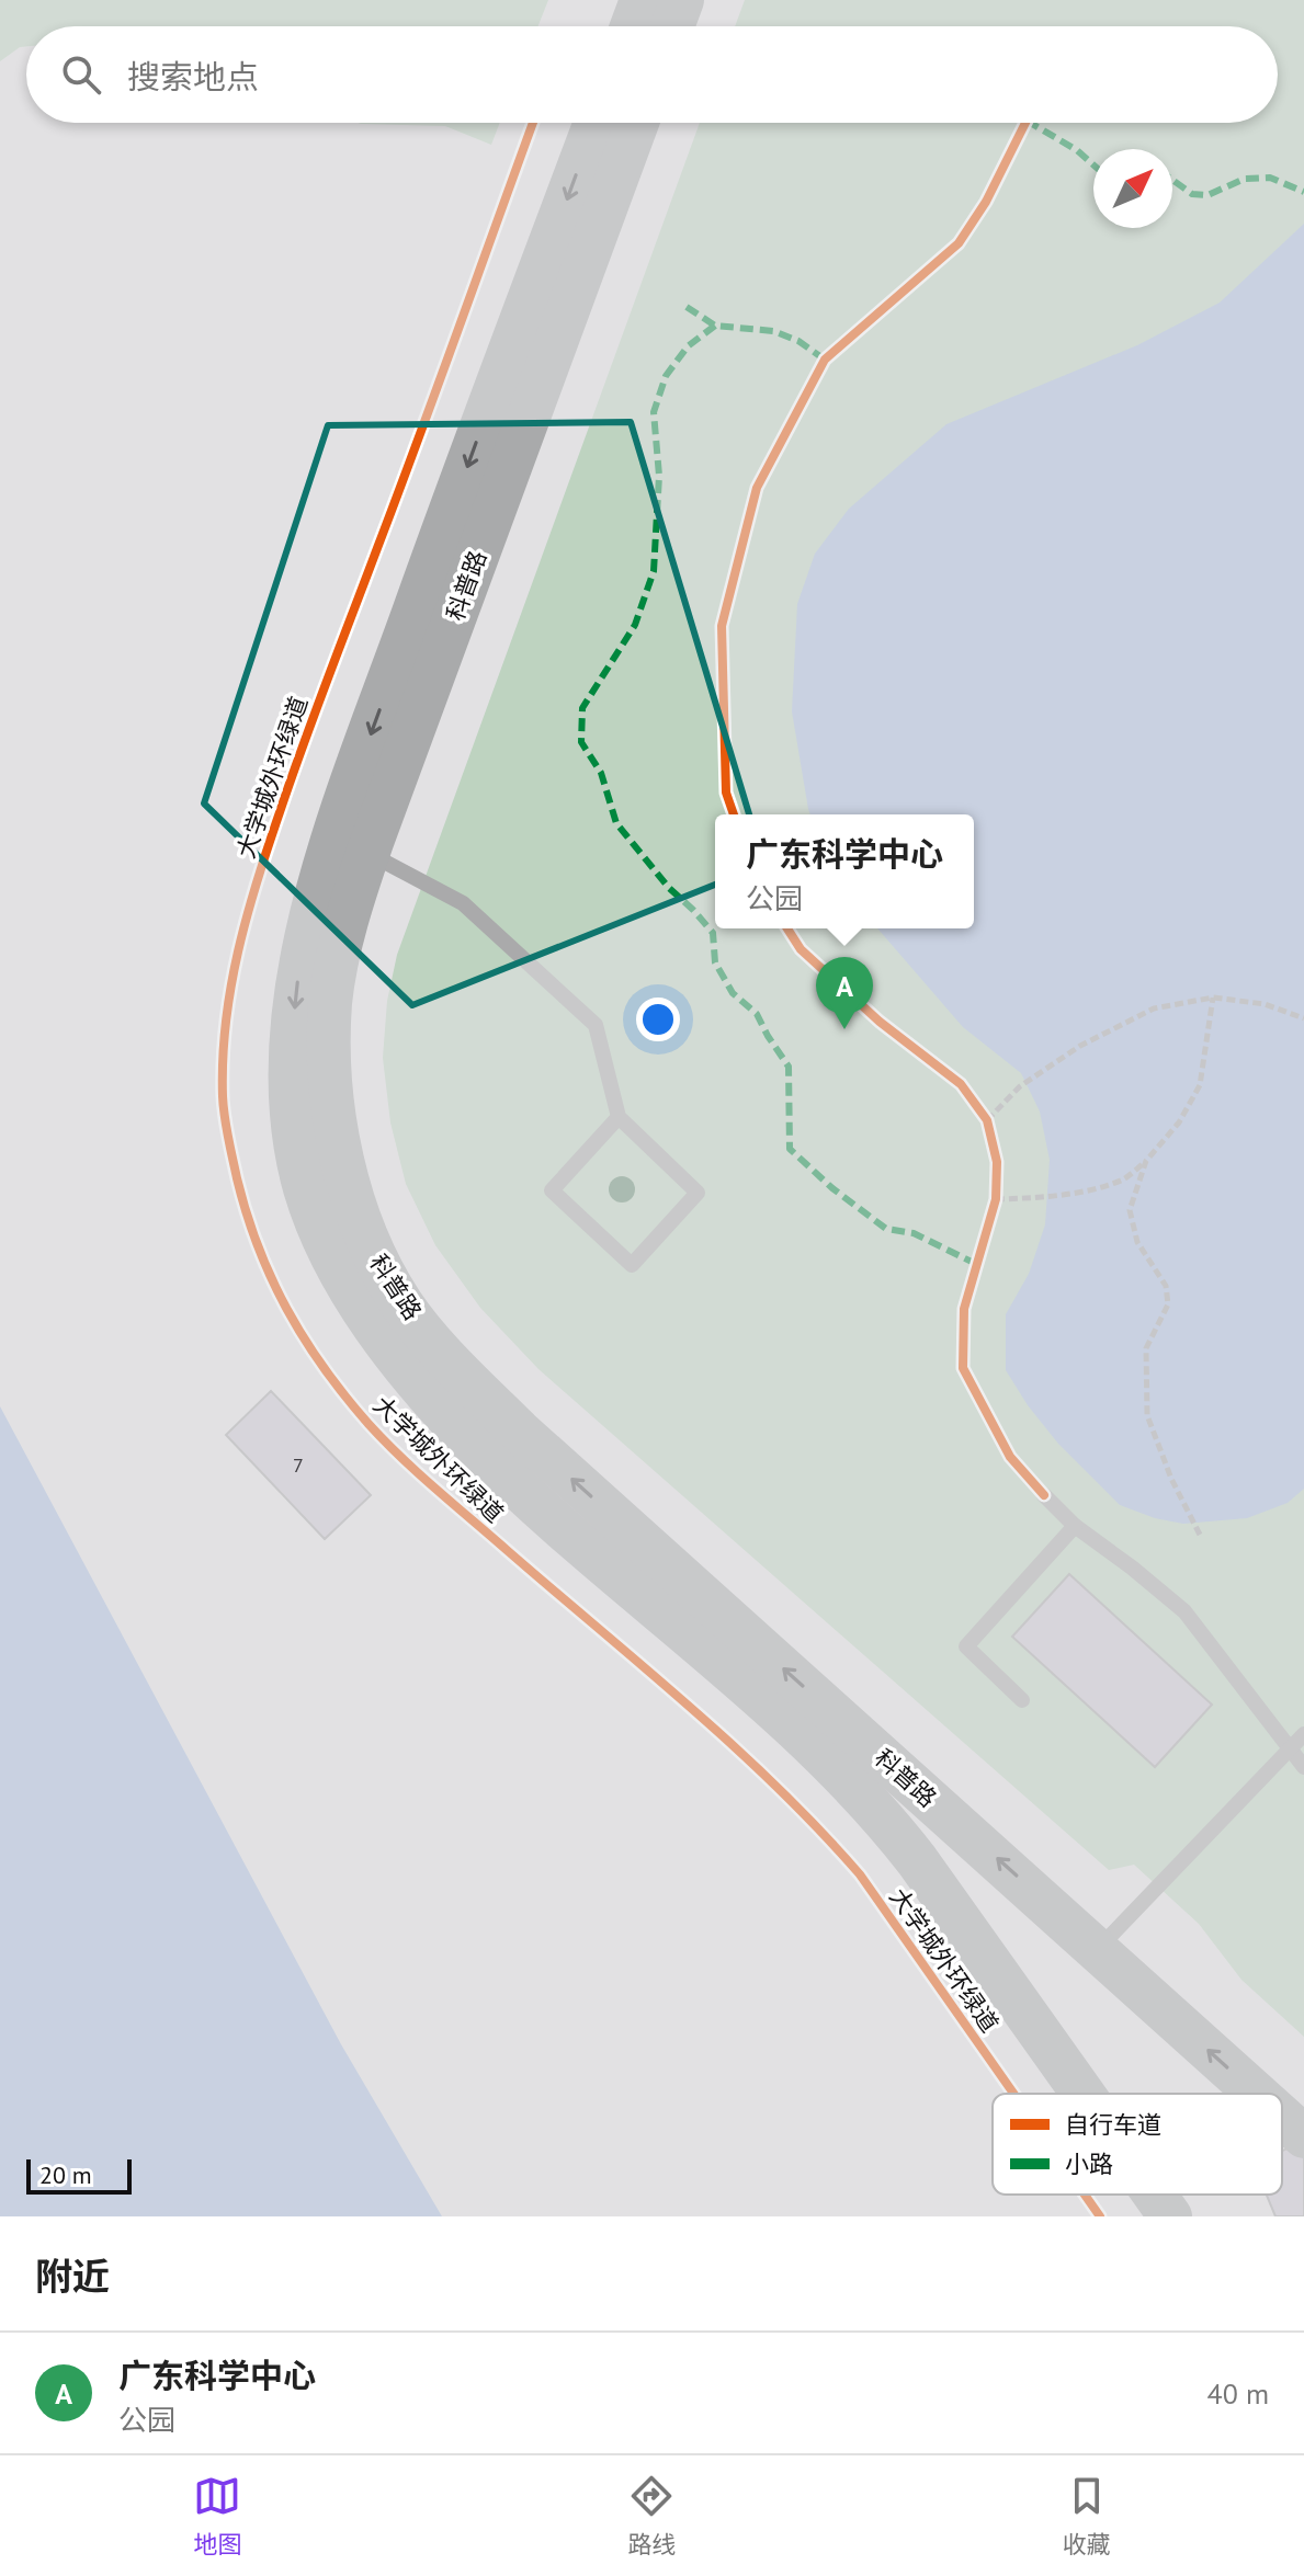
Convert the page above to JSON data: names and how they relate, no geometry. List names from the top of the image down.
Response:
{
  "streets": {
    "street": ["科普路"],
    "cycle path": ["大学城外环绿道"]
  },
  "house_numbers": ["7"],
  "legend": ["自行车道", "小路"],
  "scale_bar": "20 m",
  "north": "top right",
  "page": {
    "search": "搜索地点",
    "popup": ["广东科学中心", "公园"],
    "pins": "A",
    "scale": "20 m",
    "heading": "附近",
    "list": [
      {
        "mark": "A",
        "name": "广东科学中心",
        "note": "公园",
        "value": "40 m"
      }
    ],
    "nav": ["地图", "路线", "收藏"]
  }
}
